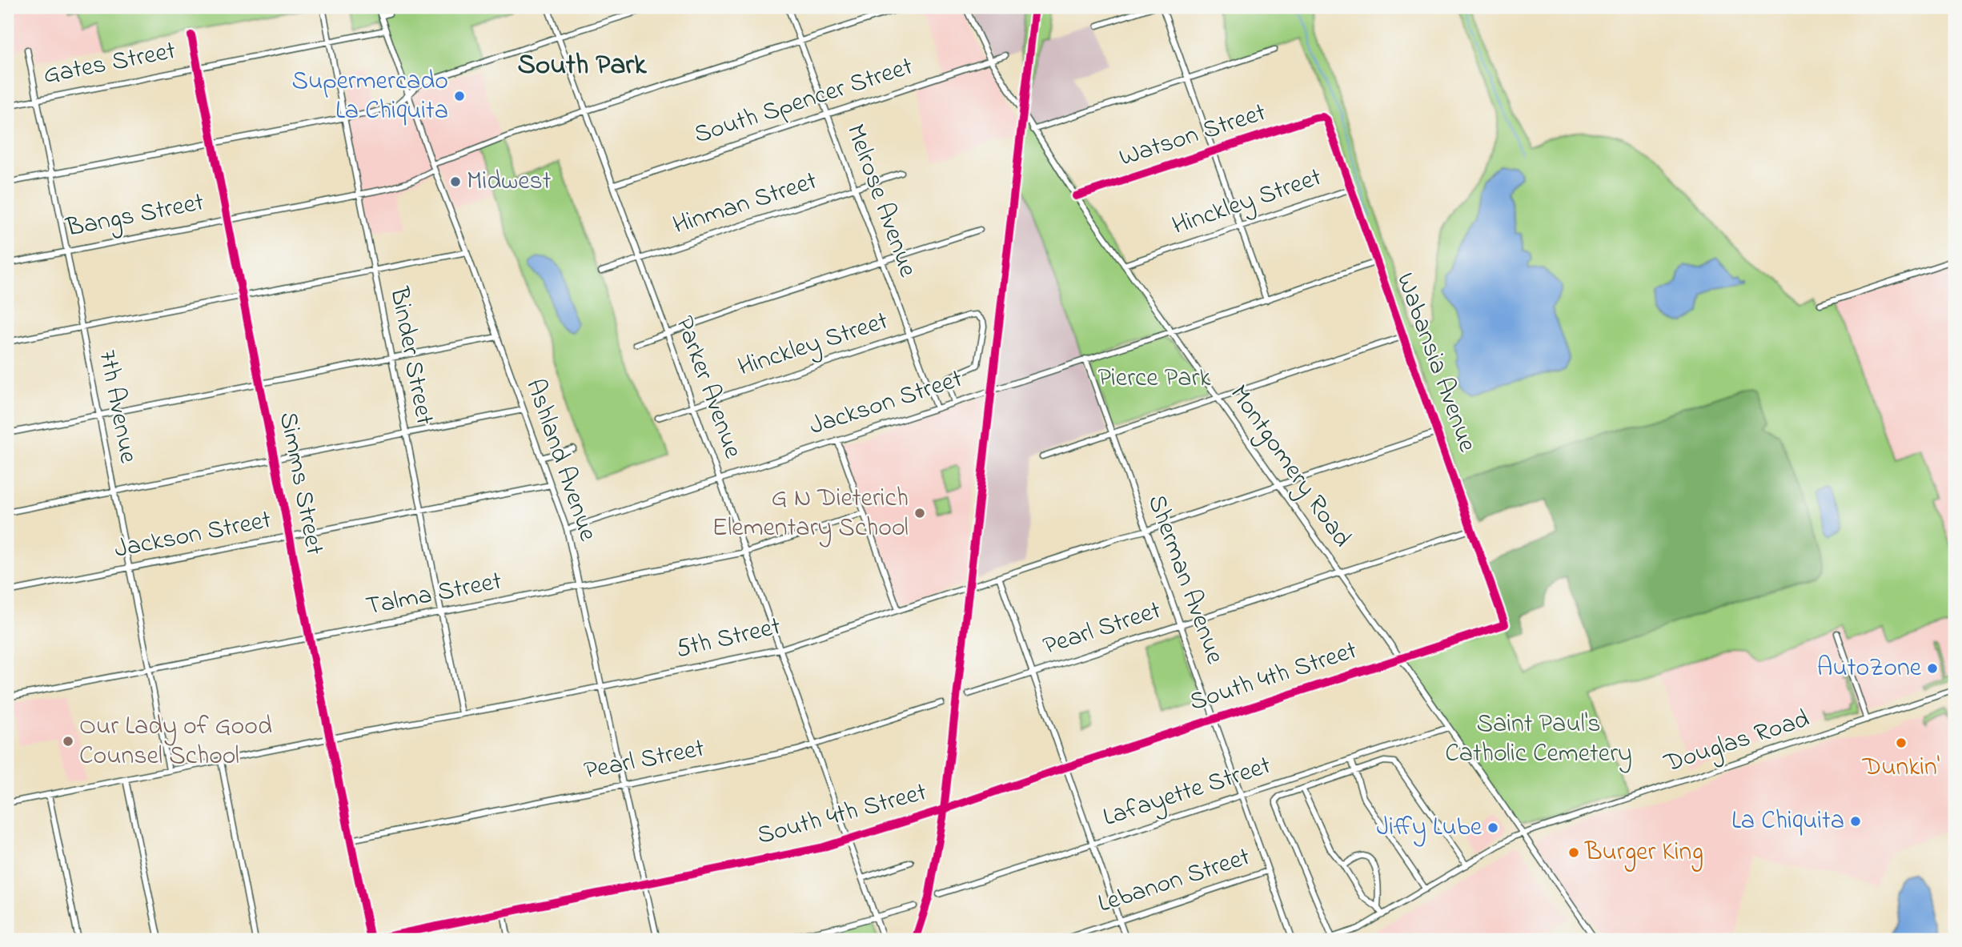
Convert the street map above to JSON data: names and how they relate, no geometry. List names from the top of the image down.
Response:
{
  "streets": {
    "street": [
      "Gates Street",
      "South Spencer Street",
      "Watson Street",
      "Melrose Avenue",
      "Hinckley Street",
      "Hinman Street",
      "Bangs Street",
      "Binder Street",
      "Wabansia Avenue",
      "Parker Avenue",
      "Jackson Street",
      "7th Avenue",
      "Ashland Avenue",
      "Montgomery Road",
      "Simms Street",
      "Sherman Avenue",
      "Talma Street",
      "Pearl Street",
      "5th Street",
      "South 4th Street",
      "Douglas Road",
      "Lafayette Street",
      "Lebanon Street"
    ]
  },
  "crossings": [
    ["Gates Street", "Binder Street"],
    ["Gates Street", "7th Avenue"],
    ["Gates Street", "Ashland Avenue"],
    ["Gates Street", "Simms Street"],
    ["South Spencer Street", "Melrose Avenue"],
    ["South Spencer Street", "Parker Avenue"],
    ["South Spencer Street", "Montgomery Road"],
    ["Watson Street", "Wabansia Avenue"],
    ["Watson Street", "Montgomery Road"],
    ["Melrose Avenue", "Hinckley Street"],
    ["Melrose Avenue", "Hinman Street"],
    ["Melrose Avenue", "Bangs Street"],
    ["Melrose Avenue", "Jackson Street"],
    ["Hinckley Street", "Wabansia Avenue"],
    ["Hinckley Street", "Parker Avenue"],
    ["Hinckley Street", "Jackson Street"],
    ["Hinckley Street", "Montgomery Road"],
    ["Hinman Street", "Parker Avenue"],
    ["Bangs Street", "Binder Street"],
    ["Bangs Street", "Parker Avenue"],
    ["Bangs Street", "7th Avenue"],
    ["Bangs Street", "Ashland Avenue"],
    ["Bangs Street", "Simms Street"],
    ["Binder Street", "Jackson Street"],
    ["Binder Street", "Talma Street"],
    ["Binder Street", "5th Street"],
    ["Wabansia Avenue", "Jackson Street"],
    ["Wabansia Avenue", "Pearl Street"],
    ["Wabansia Avenue", "5th Street"],
    ["Wabansia Avenue", "South 4th Street"],
    ["Parker Avenue", "Jackson Street"],
    ["Parker Avenue", "Talma Street"],
    ["Parker Avenue", "Pearl Street"],
    ["Parker Avenue", "5th Street"],
    ["Parker Avenue", "South 4th Street"],
    ["Jackson Street", "7th Avenue"],
    ["Jackson Street", "Ashland Avenue"],
    ["Jackson Street", "Montgomery Road"],
    ["Jackson Street", "Simms Street"],
    ["Jackson Street", "Sherman Avenue"],
    ["7th Avenue", "Talma Street"],
    ["7th Avenue", "5th Street"],
    ["Ashland Avenue", "Talma Street"],
    ["Ashland Avenue", "Pearl Street"],
    ["Ashland Avenue", "5th Street"],
    ["Ashland Avenue", "South 4th Street"],
    ["Montgomery Road", "Pearl Street"],
    ["Montgomery Road", "5th Street"],
    ["Montgomery Road", "South 4th Street"],
    ["Montgomery Road", "Douglas Road"],
    ["Montgomery Road", "Lafayette Street"],
    ["Simms Street", "Talma Street"],
    ["Simms Street", "Pearl Street"],
    ["Simms Street", "5th Street"],
    ["Simms Street", "South 4th Street"],
    ["Sherman Avenue", "Pearl Street"],
    ["Sherman Avenue", "5th Street"],
    ["Sherman Avenue", "South 4th Street"],
    ["Sherman Avenue", "Lafayette Street"],
    ["Sherman Avenue", "Lebanon Street"]
  ],
  "districts": ["South Park"],
  "parks": ["Pierce Park", "Saint Paul's Catholic Cemetery"],
  "places": [
    "Supermercado La Chiquita",
    "Midwest",
    "G N Dieterich Elementary School",
    "AutoZone",
    "Our Lady of Good Counsel School",
    "Dunkin'",
    "La Chiquita",
    "Jiffy Lube",
    "Burger King"
  ]
}
